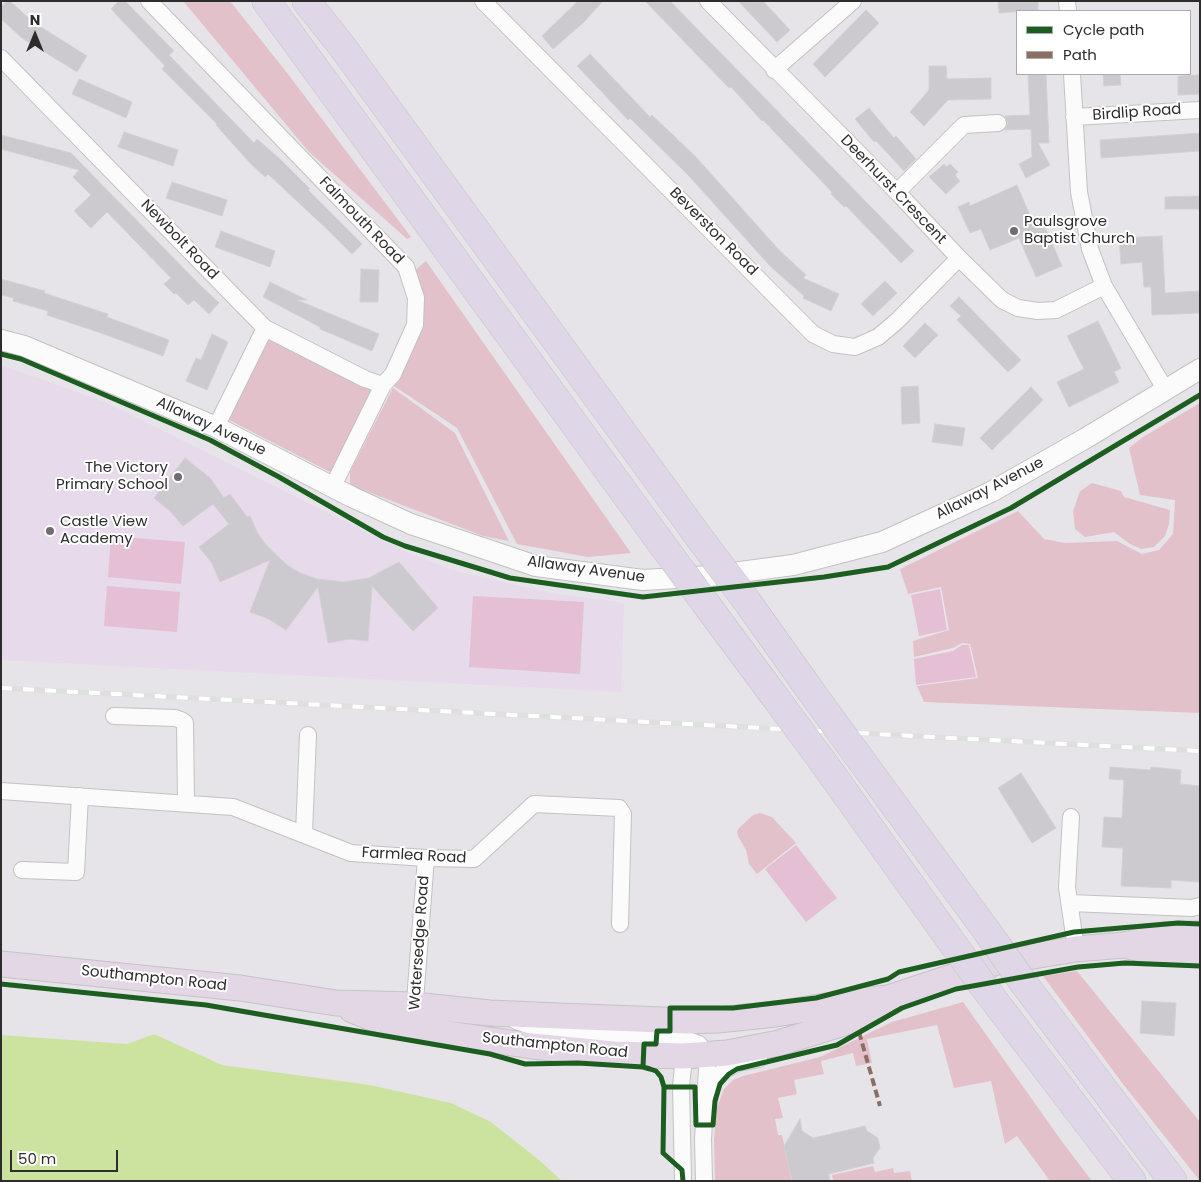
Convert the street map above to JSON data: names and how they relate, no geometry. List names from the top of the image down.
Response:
{
  "streets": {
    "main road": ["Southampton Road"],
    "street": [
      "Birdlip Road",
      "Deerhurst Crescent",
      "Falmouth Road",
      "Beverston Road",
      "Newbolt Road",
      "Allaway Avenue",
      "Farmlea Road",
      "Watersedge Road"
    ]
  },
  "crossings": [
    ["Deerhurst Crescent", "Beverston Road"],
    ["Falmouth Road", "Newbolt Road"],
    ["Falmouth Road", "Allaway Avenue"],
    ["Farmlea Road", "Watersedge Road"],
    ["Watersedge Road", "Southampton Road"]
  ],
  "places": ["Paulsgrove Baptist Church", "The Victory Primary School", "Castle View Academy"],
  "legend": ["Cycle path", "Path"],
  "scale_bar": "50 m",
  "north": "top"
}
